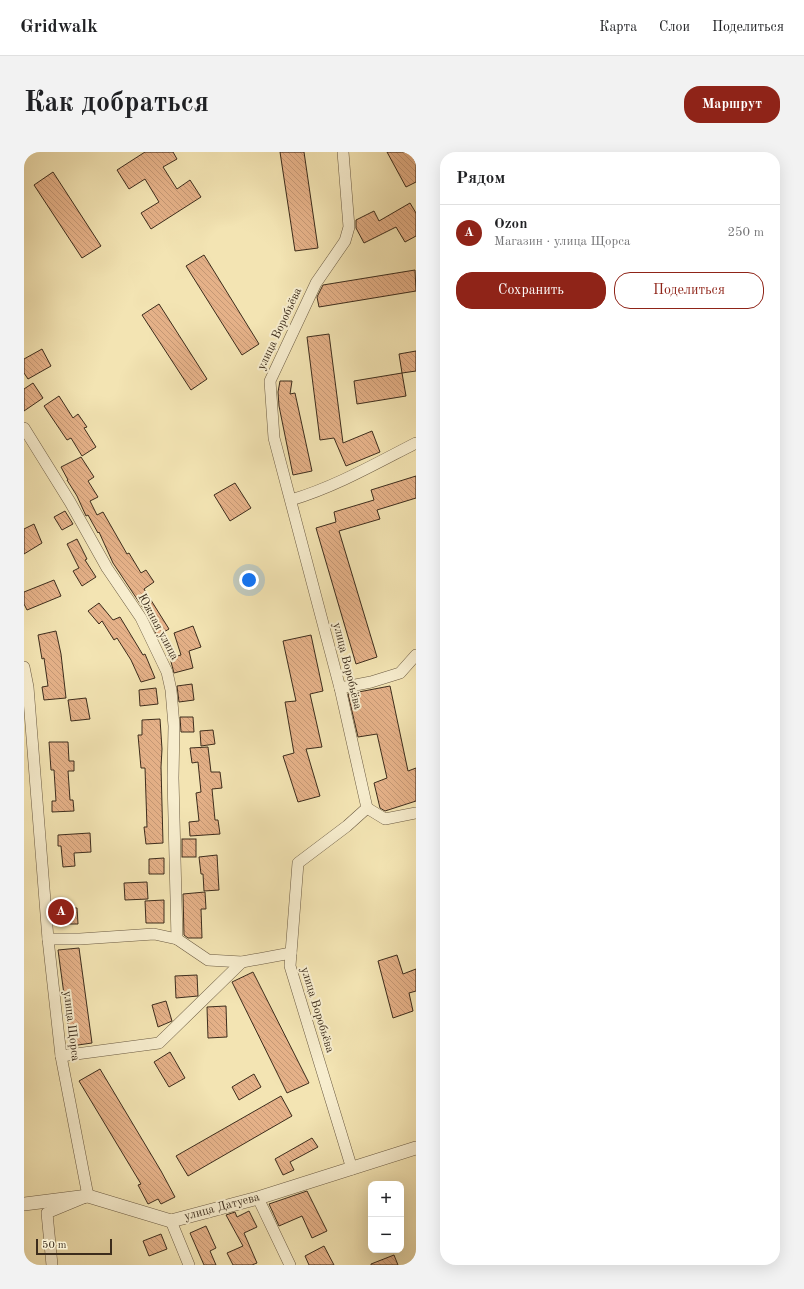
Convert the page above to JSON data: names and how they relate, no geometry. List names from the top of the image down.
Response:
{
  "streets": {
    "street": [
      "улица Воробьёва",
      "Южная улица",
      "улица Щорса",
      "улица Датуева"
    ]
  },
  "crossings": [
    ["улица Воробьёва", "улица Датуева"],
    ["улица Щорса", "улица Датуева"]
  ],
  "scale_bar": "50 m",
  "page": {
    "header": "Gridwalk",
    "nav": ["Карта", "Слои", "Поделиться"],
    "buttons": [
      "Маршрут",
      ["Сохранить", "Поделиться"]
    ],
    "title": "Как добраться",
    "heading": "Рядом",
    "list": [
      {
        "mark": "A",
        "name": "Ozon",
        "note": "Магазин · улица Щорса",
        "value": "250 m"
      }
    ],
    "pins": "A",
    "map_buttons": ["+", "−"],
    "scale": "50 m"
  }
}
